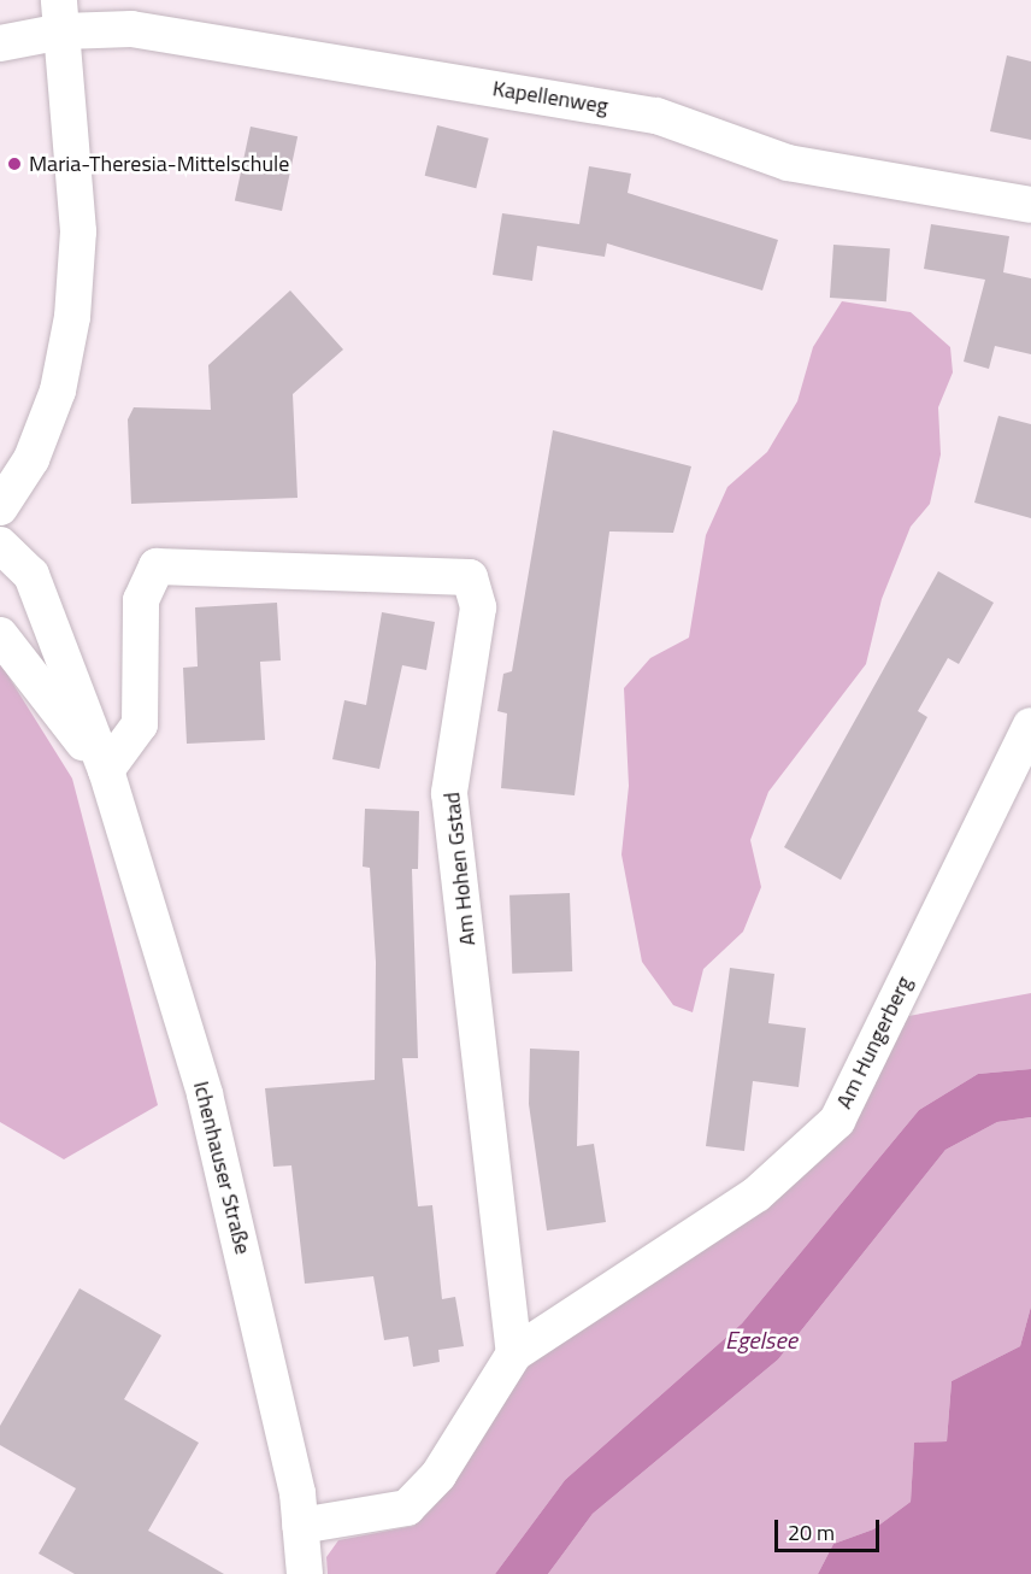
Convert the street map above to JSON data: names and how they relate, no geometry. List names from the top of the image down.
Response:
{
  "streets": {
    "street": [
      "Kapellenweg",
      "Am Hohen Gstad",
      "Am Hungerberg",
      "Ichenhauser Straße"
    ]
  },
  "crossings": [
    ["Am Hohen Gstad", "Am Hungerberg"],
    ["Am Hohen Gstad", "Ichenhauser Straße"]
  ],
  "water": ["Egelsee"],
  "places": ["Maria-Theresia-Mittelschule"],
  "scale_bar": "20 m"
}
